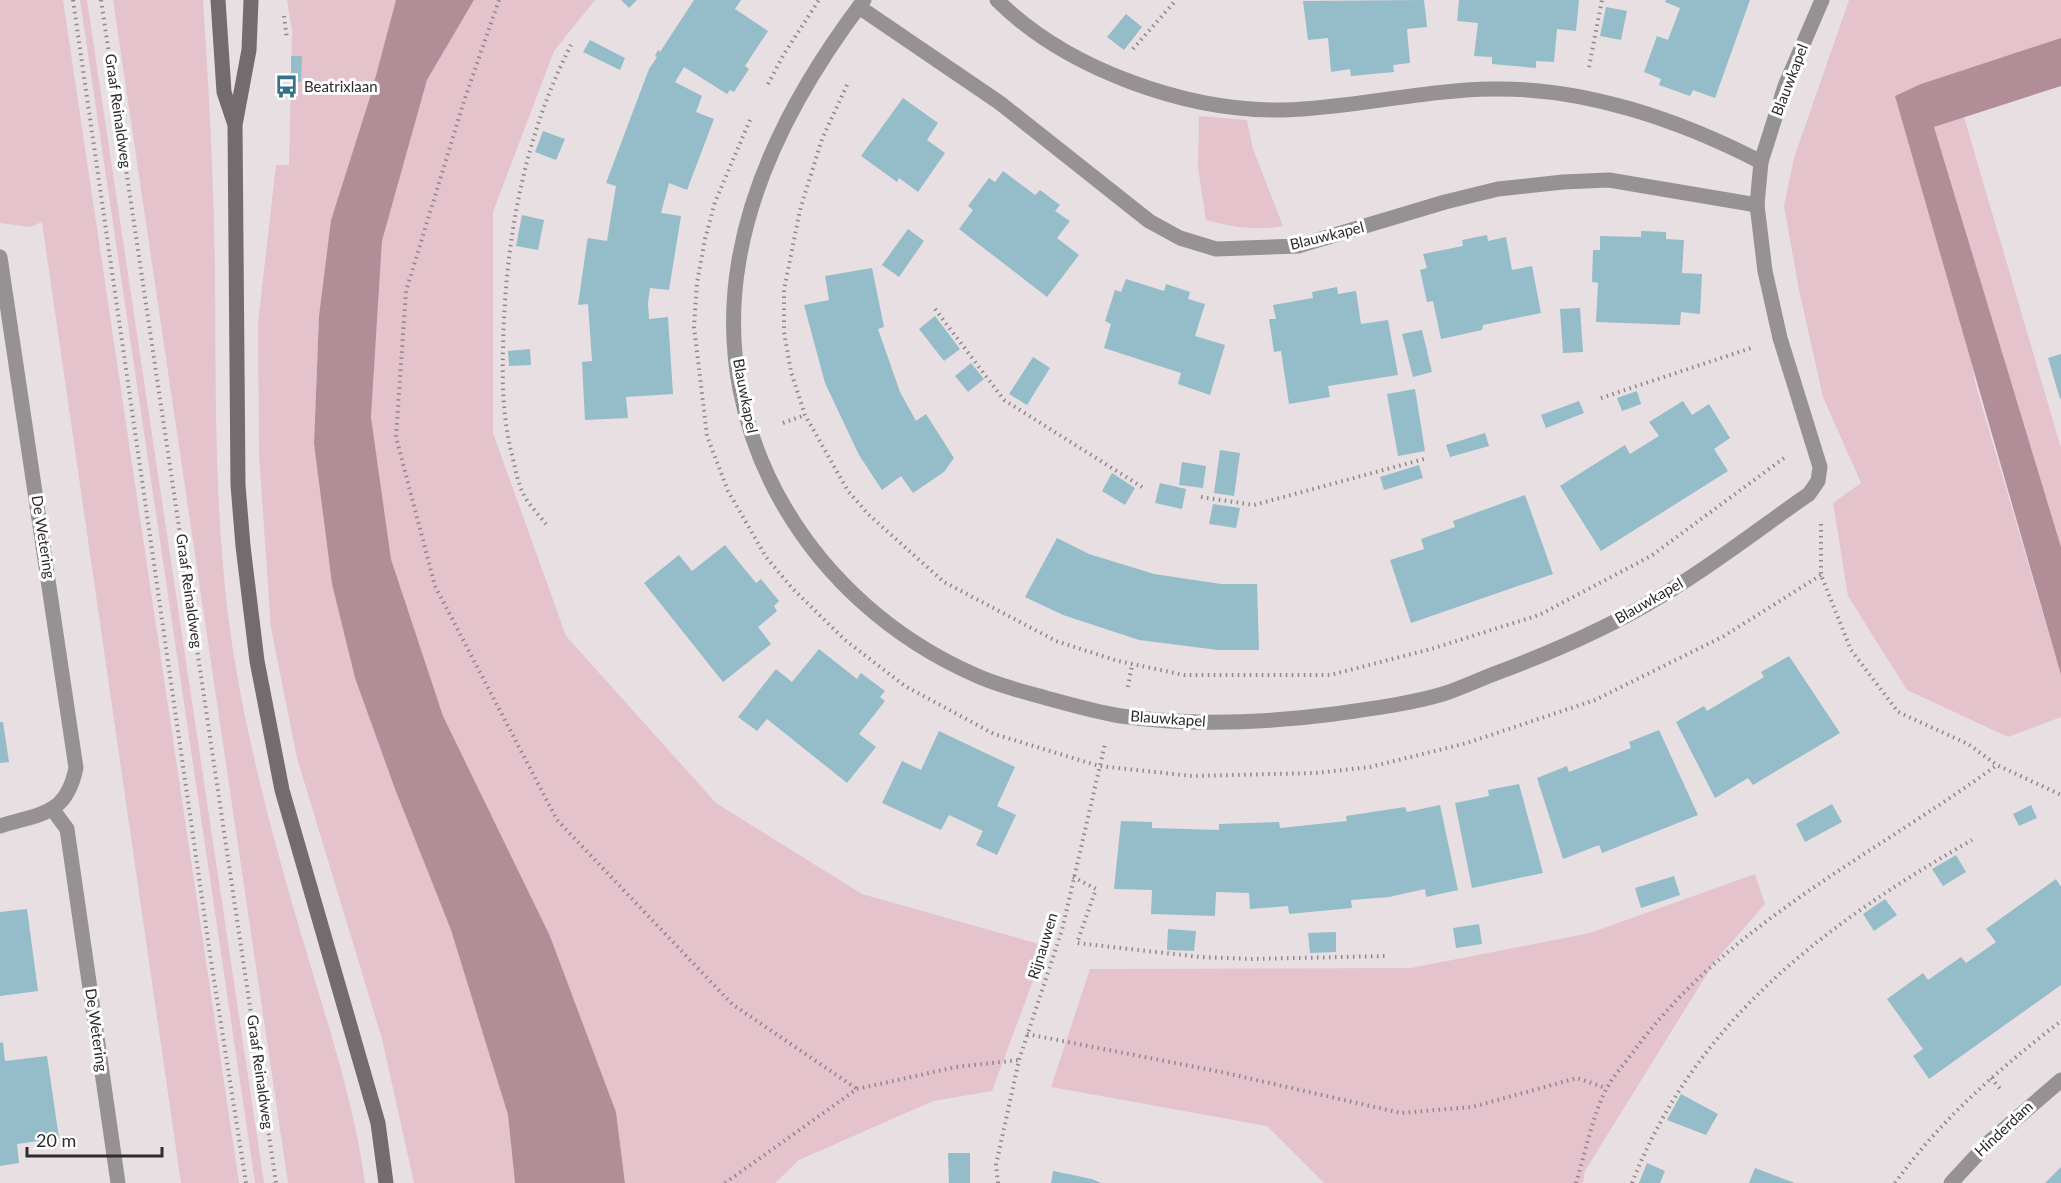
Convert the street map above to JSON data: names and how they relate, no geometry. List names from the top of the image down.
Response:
{
  "streets": {
    "street": ["Blauwkapel", "De Wetering", "Hinderdam"],
    "path": ["Graaf Reinaldweg", "Rijnauwen"]
  },
  "crossings": [
    ["Blauwkapel", "Rijnauwen"]
  ],
  "places": {
    "bus stop": ["Beatrixlaan"]
  },
  "scale_bar": "20 m"
}
